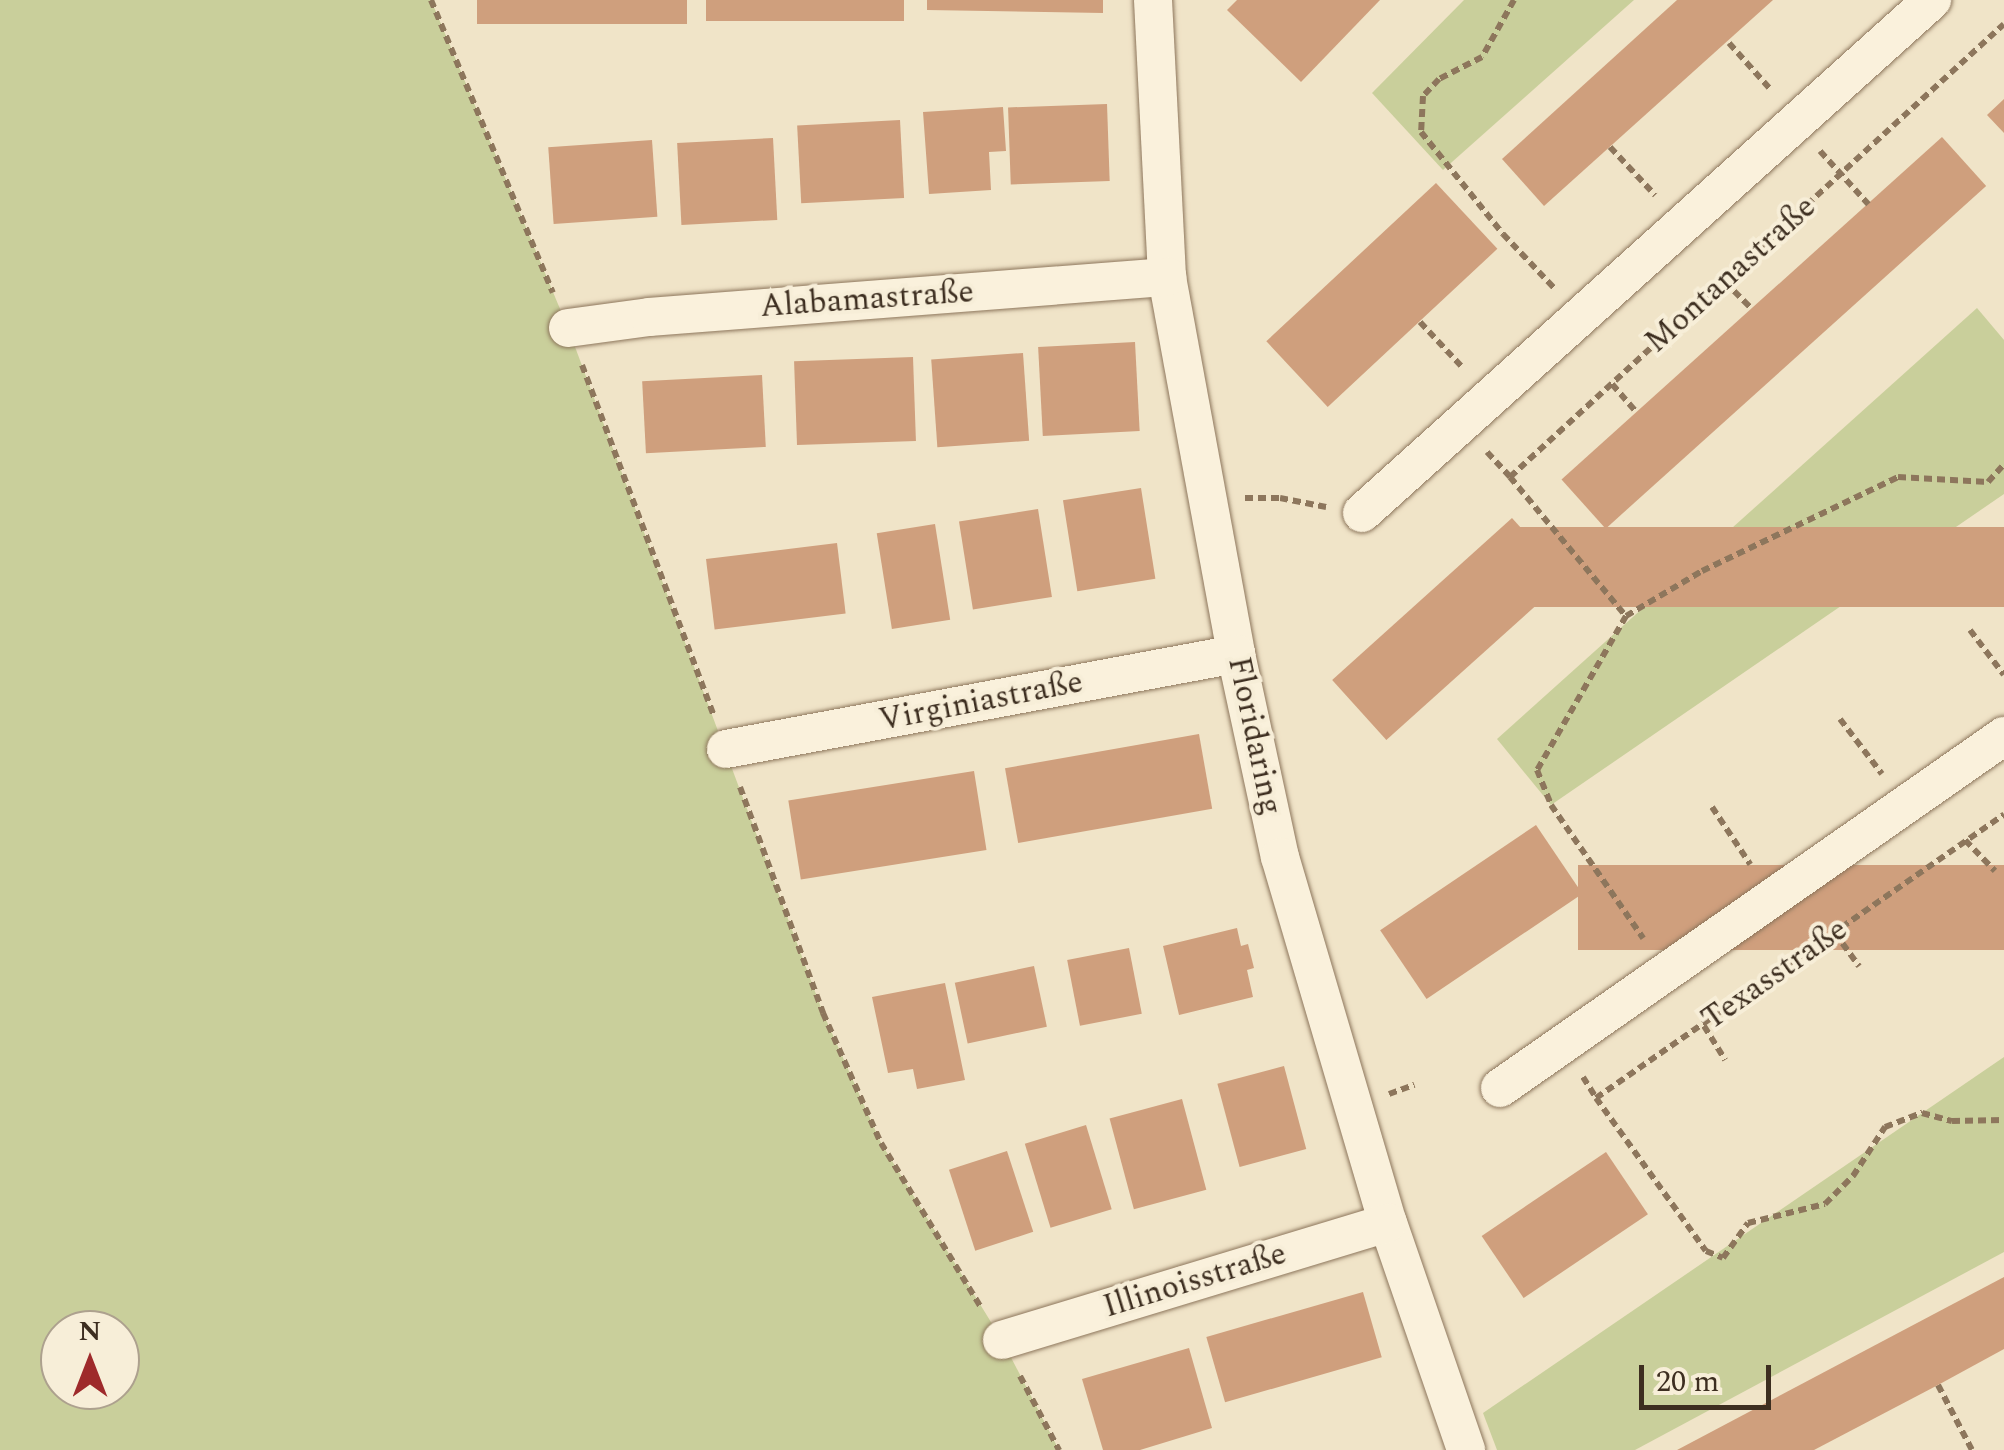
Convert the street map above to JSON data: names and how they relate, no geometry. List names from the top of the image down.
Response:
{
  "streets": {
    "street": [
      "Alabamastraße",
      "Virginiastraße",
      "Floridaring",
      "Texasstraße",
      "Illinoisstraße"
    ],
    "path": ["Montanastraße"]
  },
  "crossings": [
    ["Alabamastraße", "Floridaring"],
    ["Virginiastraße", "Floridaring"],
    ["Floridaring", "Illinoisstraße"]
  ],
  "scale_bar": "20 m",
  "north": "top"
}
